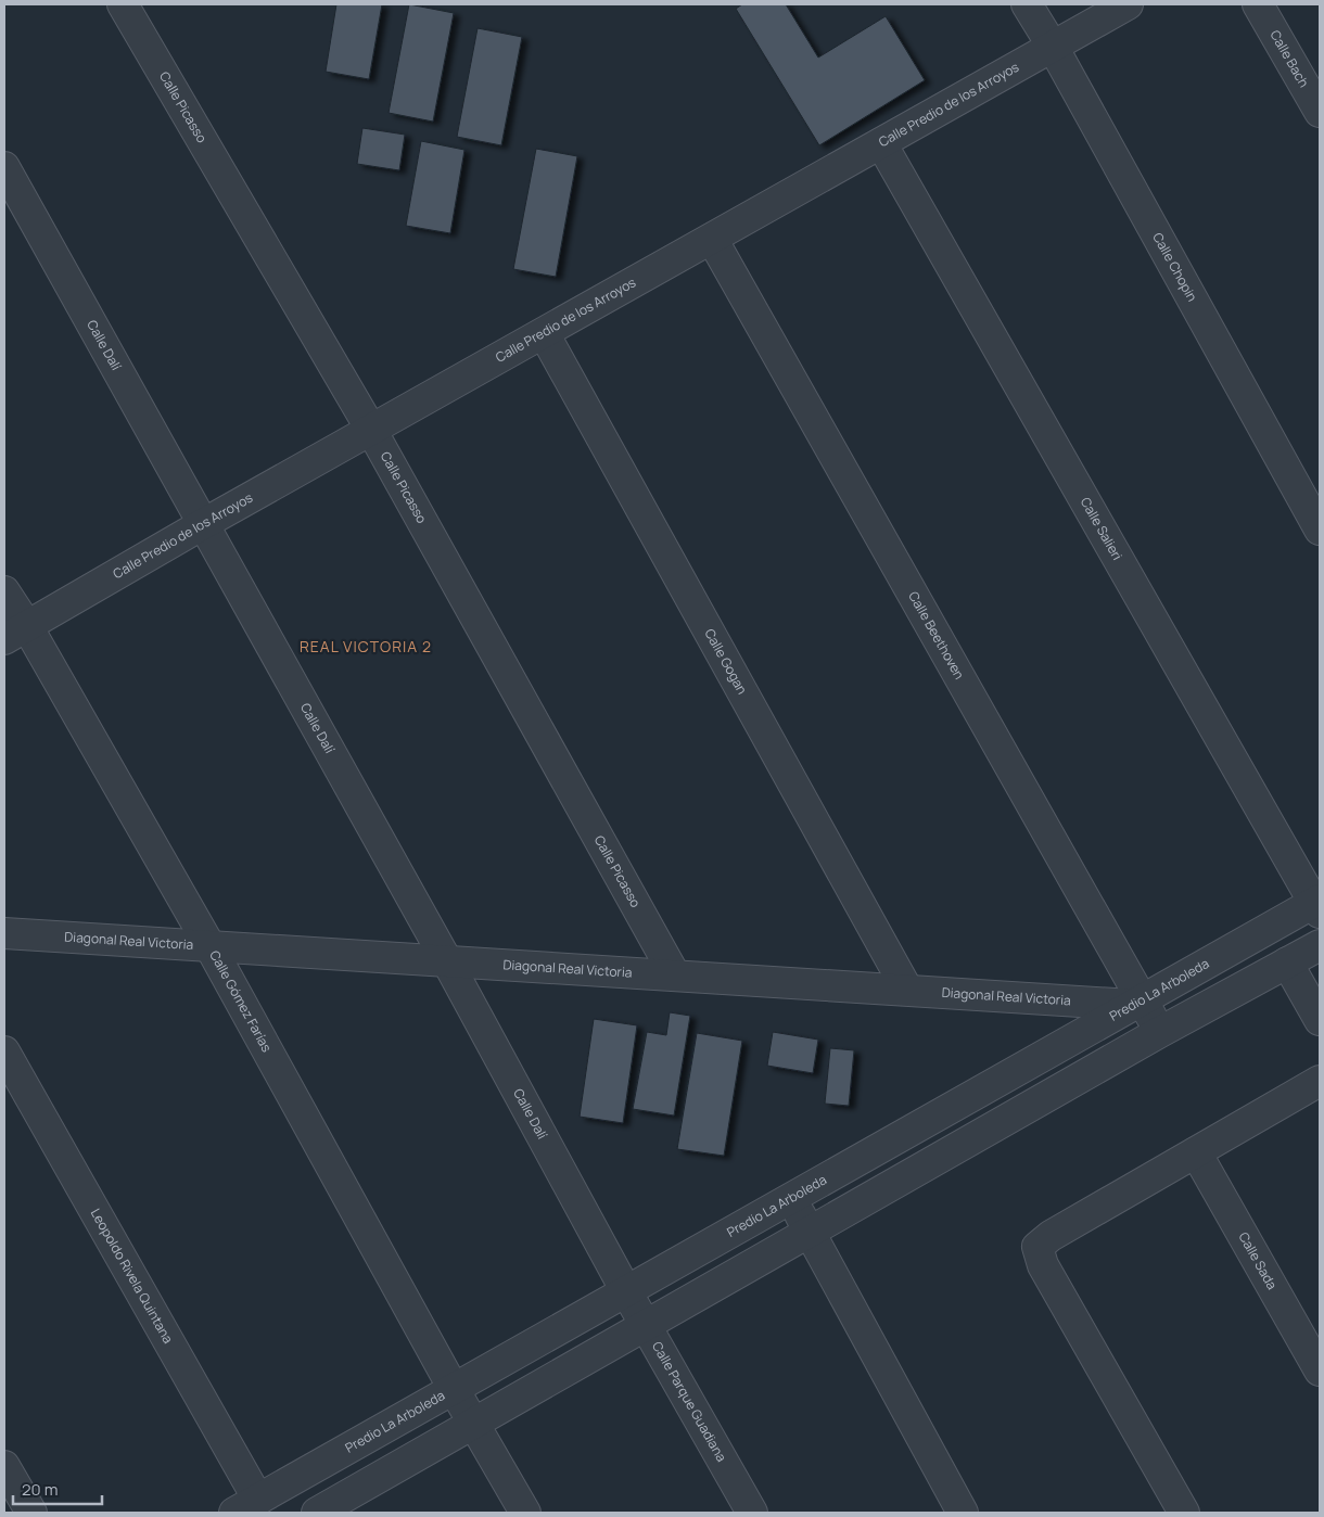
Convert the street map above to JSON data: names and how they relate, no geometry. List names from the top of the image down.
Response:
{
  "streets": {
    "street": [
      "Calle Bach",
      "Calle Predio de los Arroyos",
      "Calle Picasso",
      "Calle Chopin",
      "Calle Dalí",
      "Calle Salieri",
      "Calle Beethoven",
      "Calle Gogan",
      "Diagonal Real Victoria",
      "Predio La Arboleda",
      "Calle Gómez Farías",
      "Calle Sada",
      "Leopoldo Rivela Quintana",
      "Calle Parque Guadiana"
    ]
  },
  "crossings": [
    ["Calle Predio de los Arroyos", "Calle Picasso"],
    ["Calle Predio de los Arroyos", "Calle Chopin"],
    ["Calle Predio de los Arroyos", "Calle Dalí"],
    ["Calle Predio de los Arroyos", "Calle Salieri"],
    ["Calle Predio de los Arroyos", "Calle Beethoven"],
    ["Calle Predio de los Arroyos", "Calle Gogan"],
    ["Calle Predio de los Arroyos", "Calle Gómez Farías"],
    ["Calle Picasso", "Diagonal Real Victoria"],
    ["Calle Dalí", "Diagonal Real Victoria"],
    ["Calle Dalí", "Predio La Arboleda"],
    ["Calle Dalí", "Calle Parque Guadiana"],
    ["Calle Salieri", "Predio La Arboleda"],
    ["Calle Beethoven", "Diagonal Real Victoria"],
    ["Calle Beethoven", "Predio La Arboleda"],
    ["Calle Gogan", "Diagonal Real Victoria"],
    ["Diagonal Real Victoria", "Predio La Arboleda"],
    ["Diagonal Real Victoria", "Calle Gómez Farías"],
    ["Predio La Arboleda", "Calle Gómez Farías"],
    ["Predio La Arboleda", "Leopoldo Rivela Quintana"],
    ["Predio La Arboleda", "Calle Parque Guadiana"]
  ],
  "districts": ["REAL VICTORIA 2"],
  "scale_bar": "20 m"
}
